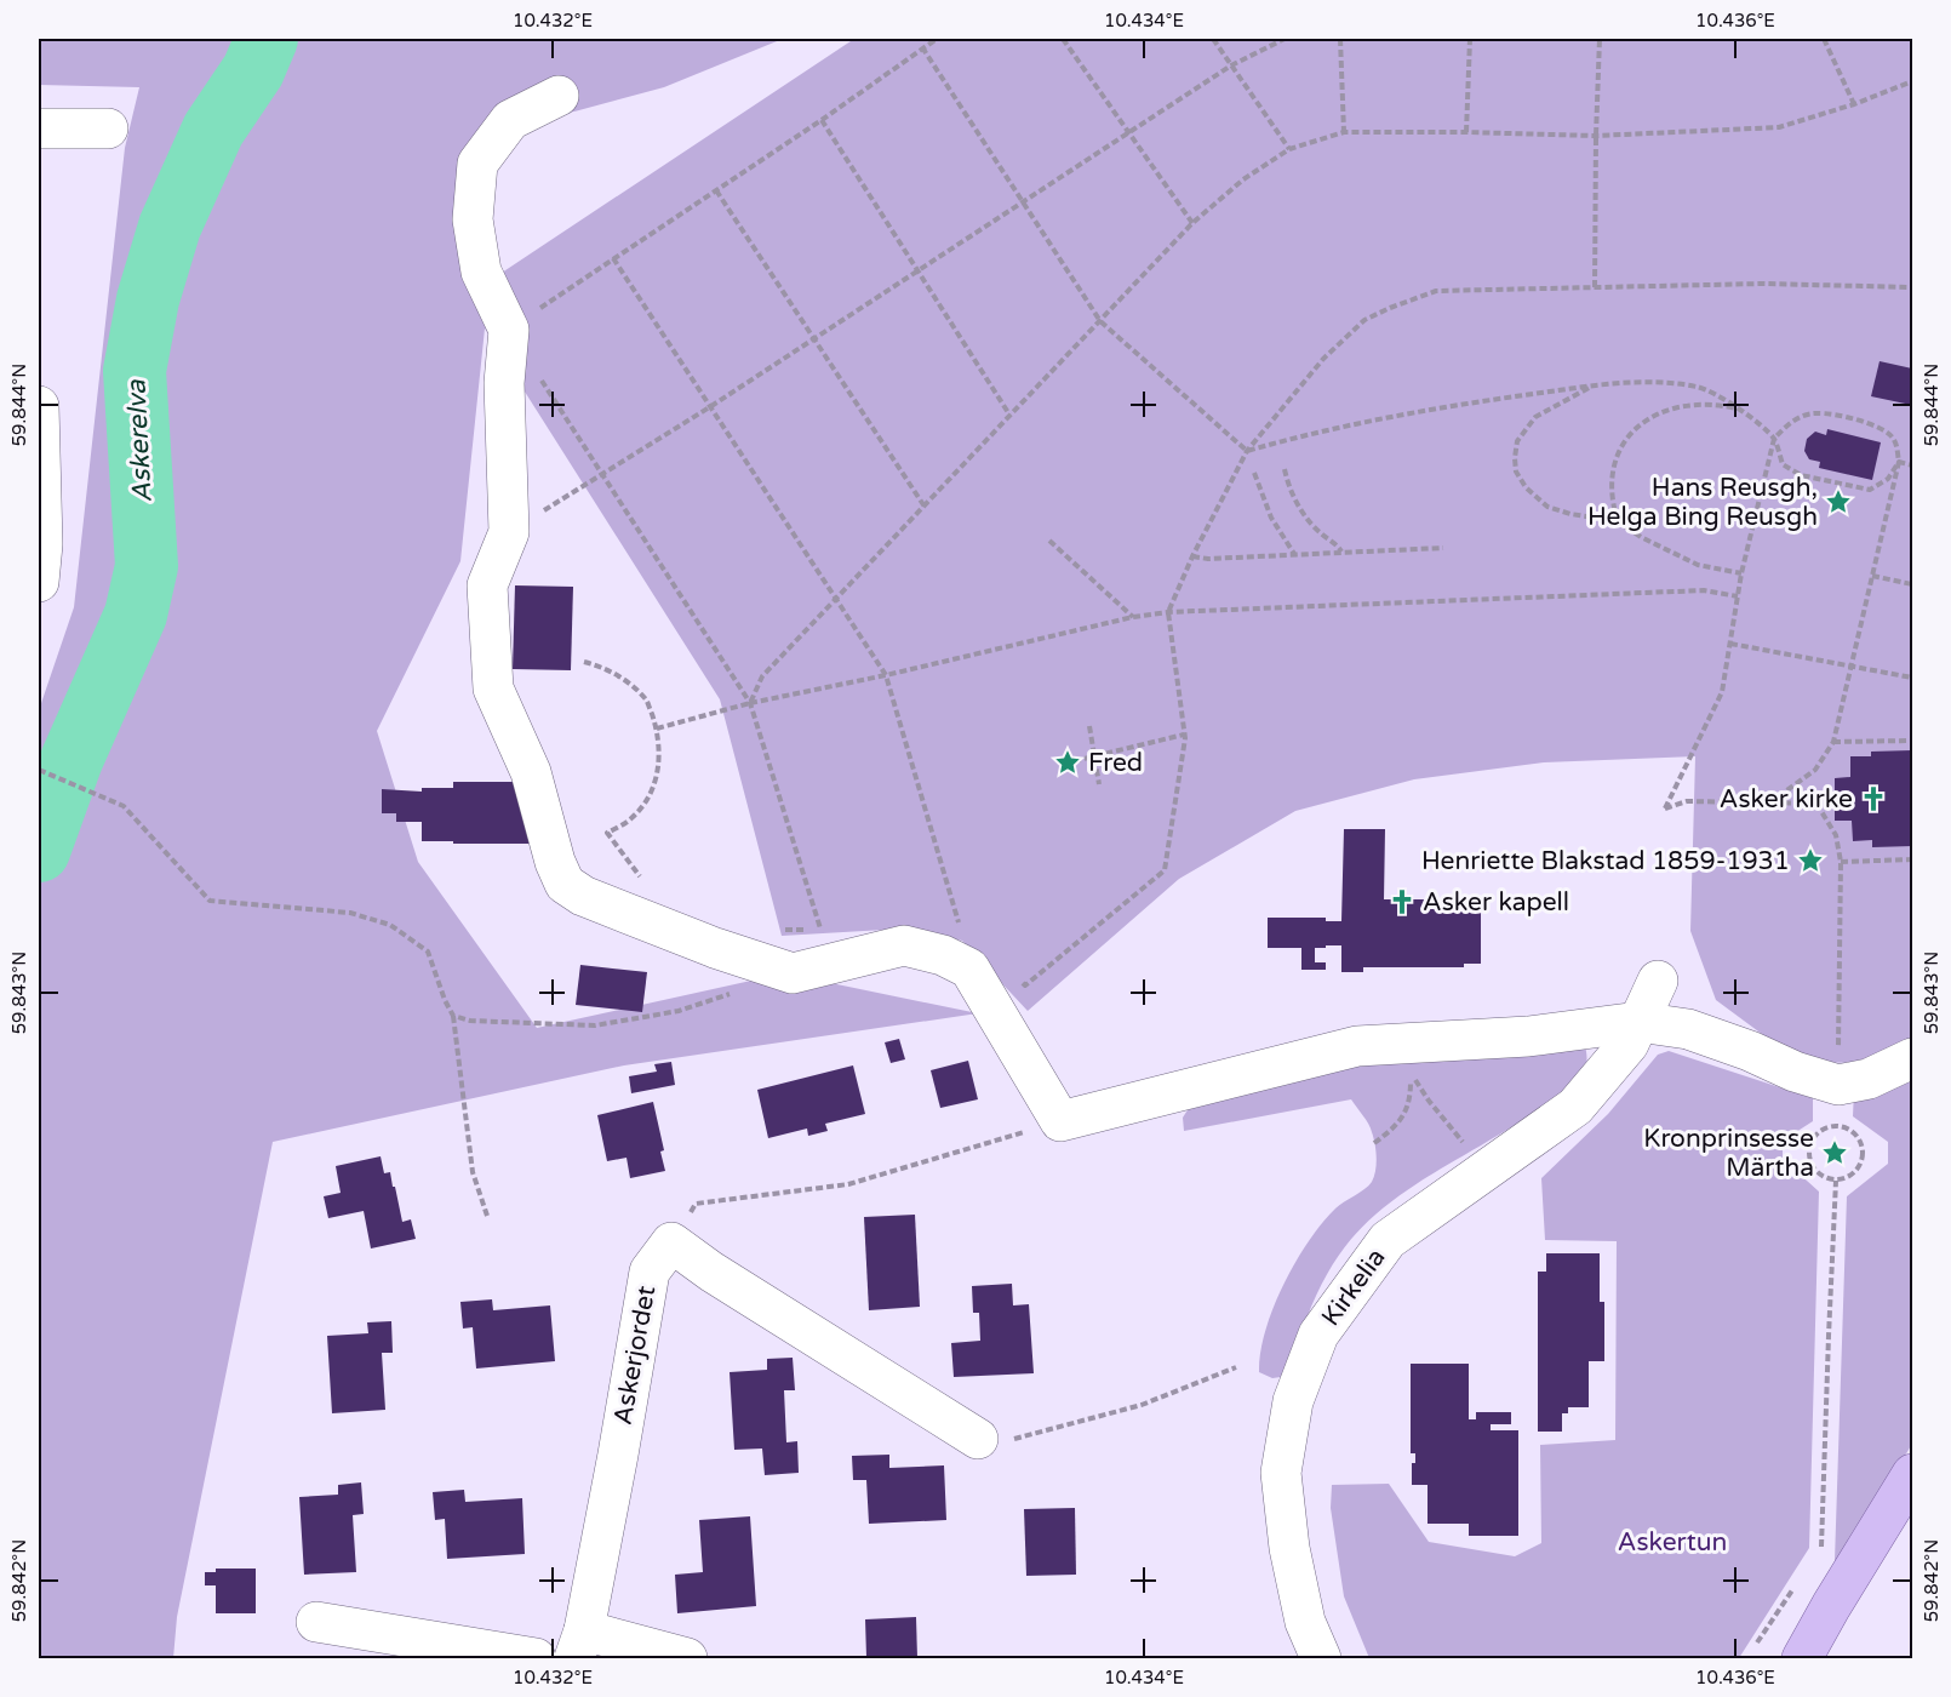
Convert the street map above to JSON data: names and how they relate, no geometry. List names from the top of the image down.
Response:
{
  "streets": {
    "street": ["Kirkelia", "Askerjordet"]
  },
  "water": ["Askerelva"],
  "parks": ["Askertun"],
  "places": {
    "place": [
      "Hans Reusgh, Helga Bing Reusgh",
      "Fred",
      "Henriette Blakstad 1859-1931",
      "Kronprinsesse Märtha"
    ],
    "church": ["Asker kirke", "Asker kapell"]
  },
  "coordinates": [
    "10.432°E",
    "10.434°E",
    "10.436°E",
    "59.844°N",
    "59.843°N",
    "59.842°N"
  ]
}
